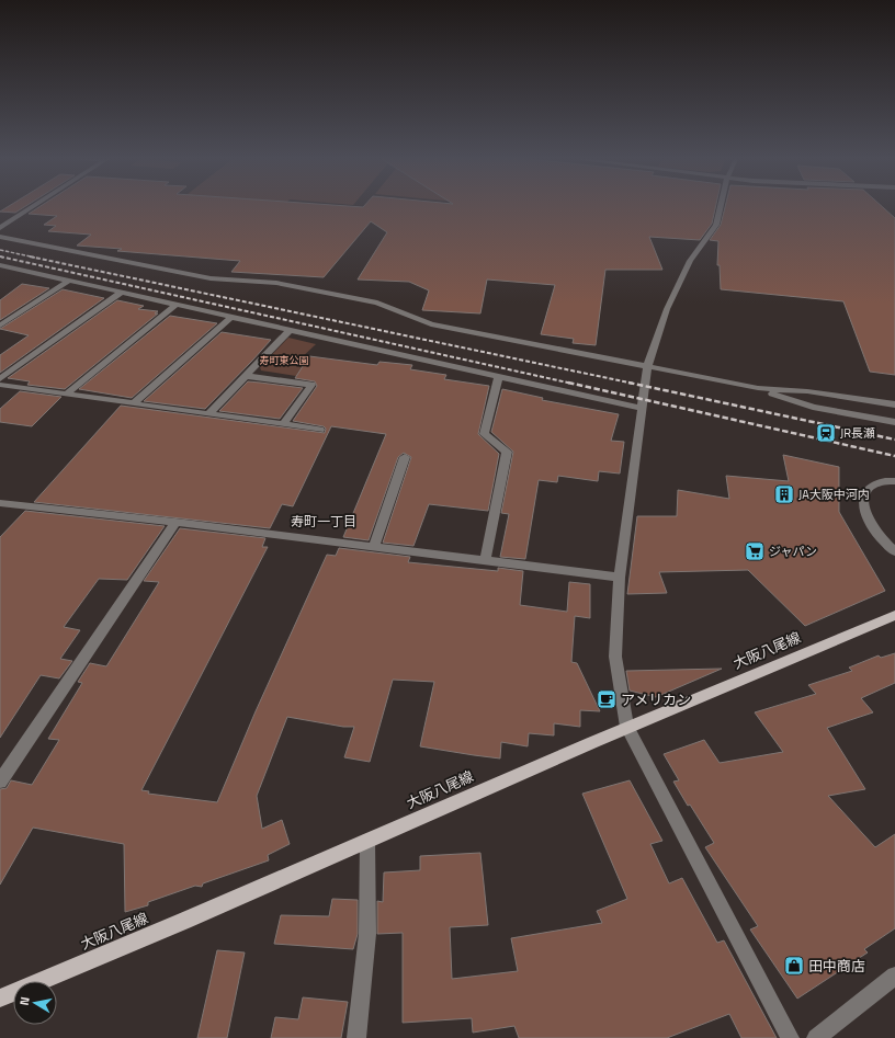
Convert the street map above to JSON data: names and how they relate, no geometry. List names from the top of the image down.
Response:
{
  "streets": {
    "main road": ["大阪八尾線"]
  },
  "districts": ["寿町一丁目"],
  "parks": ["寿町東公園"],
  "places": {
    "station": ["JR長瀬"],
    "building": ["JA大阪中河内"],
    "supermarket": ["ジャパン"],
    "cafe": ["アメリカン"],
    "shop": ["田中商店"]
  },
  "north": "left"
}
